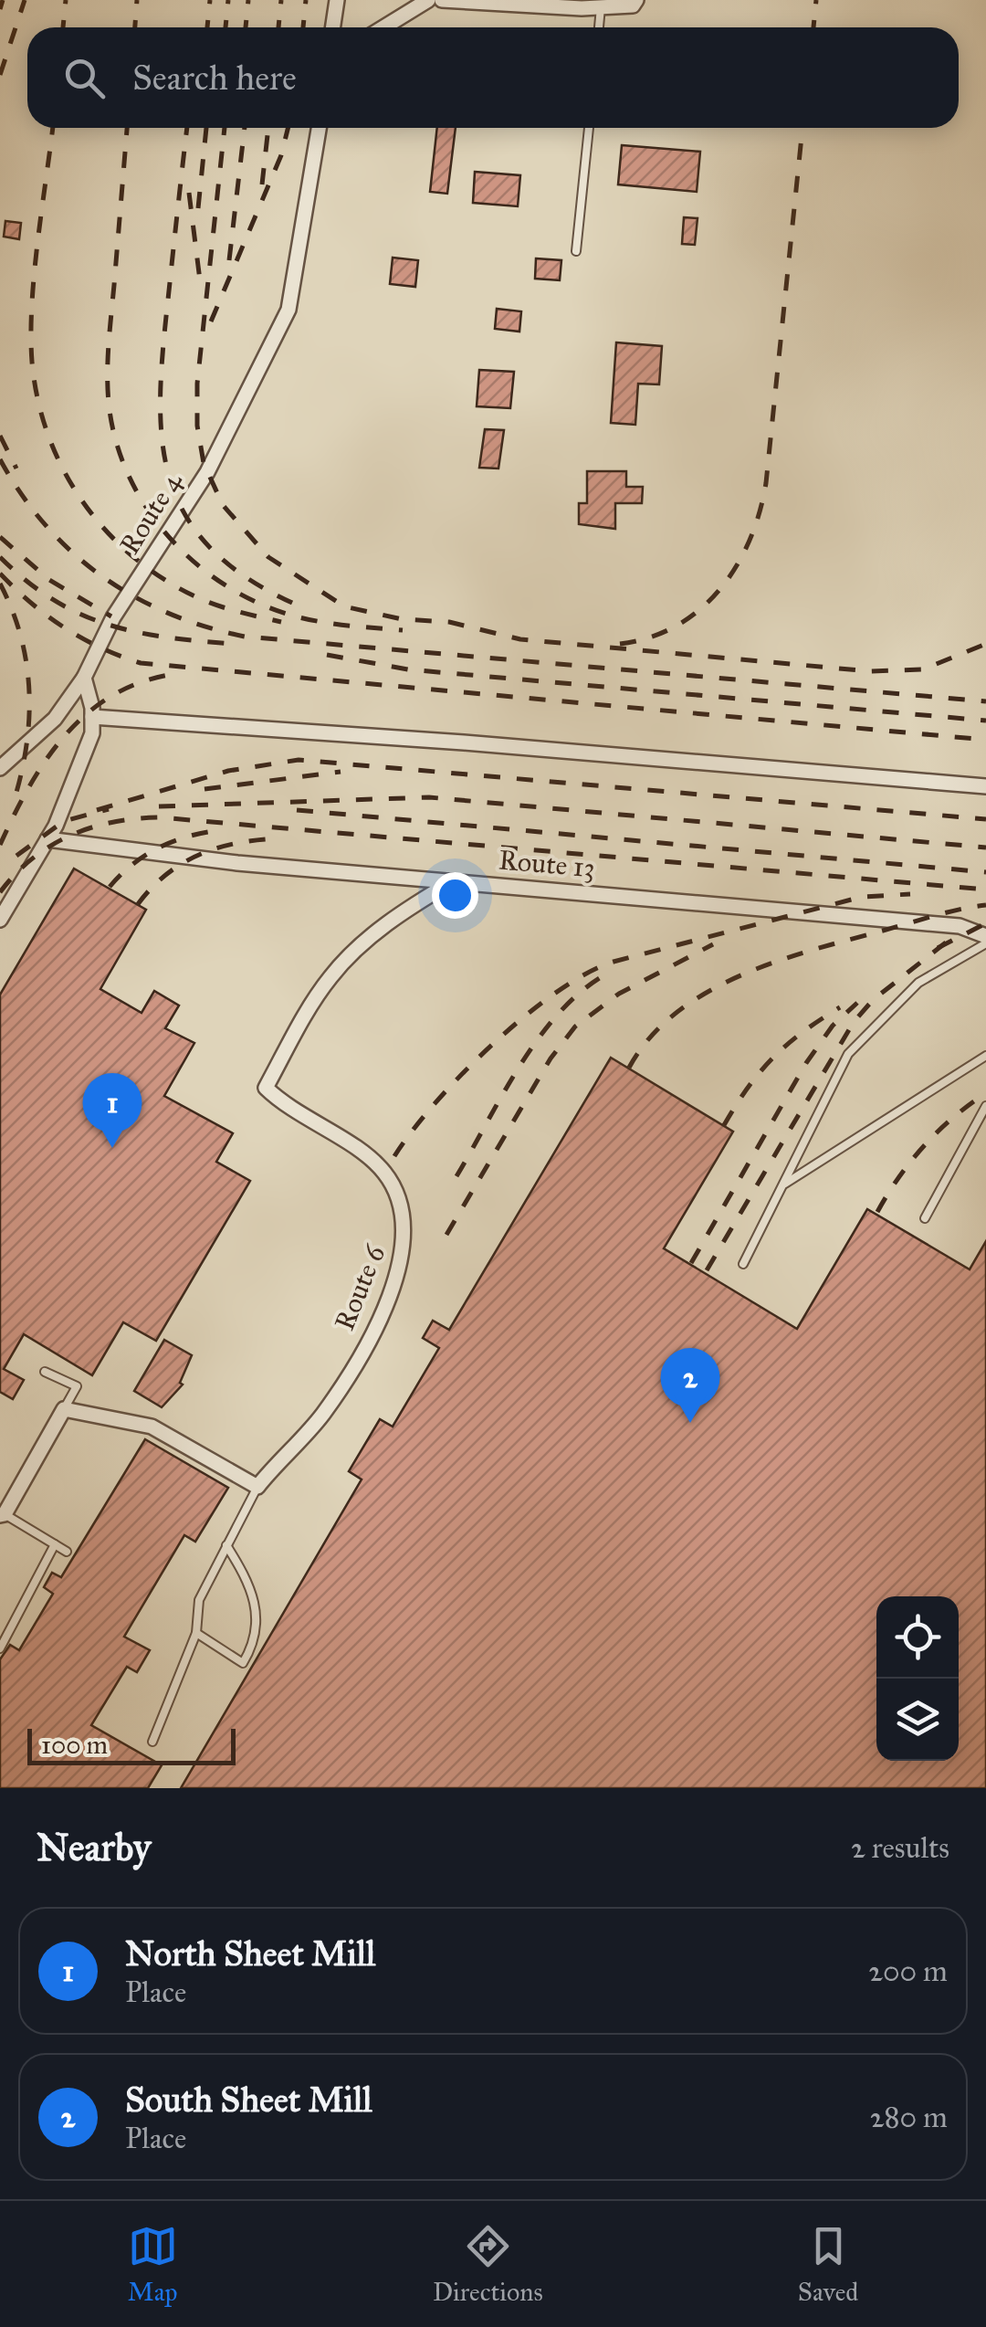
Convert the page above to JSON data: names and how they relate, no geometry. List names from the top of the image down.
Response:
{
  "streets": {
    "street": ["Route 4", "Route 13", "Route 6"]
  },
  "crossings": [
    ["Route 13", "Route 6"]
  ],
  "scale_bar": "100 m",
  "page": {
    "search": "Search here",
    "pins": ["1", "2"],
    "scale": "100 m",
    "heading": ["Nearby", "2 results"],
    "list": [
      {
        "mark": "1",
        "name": "North Sheet Mill",
        "note": "Place",
        "value": "200 m"
      },
      {
        "mark": "2",
        "name": "South Sheet Mill",
        "note": "Place",
        "value": "280 m"
      }
    ],
    "nav": ["Map", "Directions", "Saved"]
  }
}
